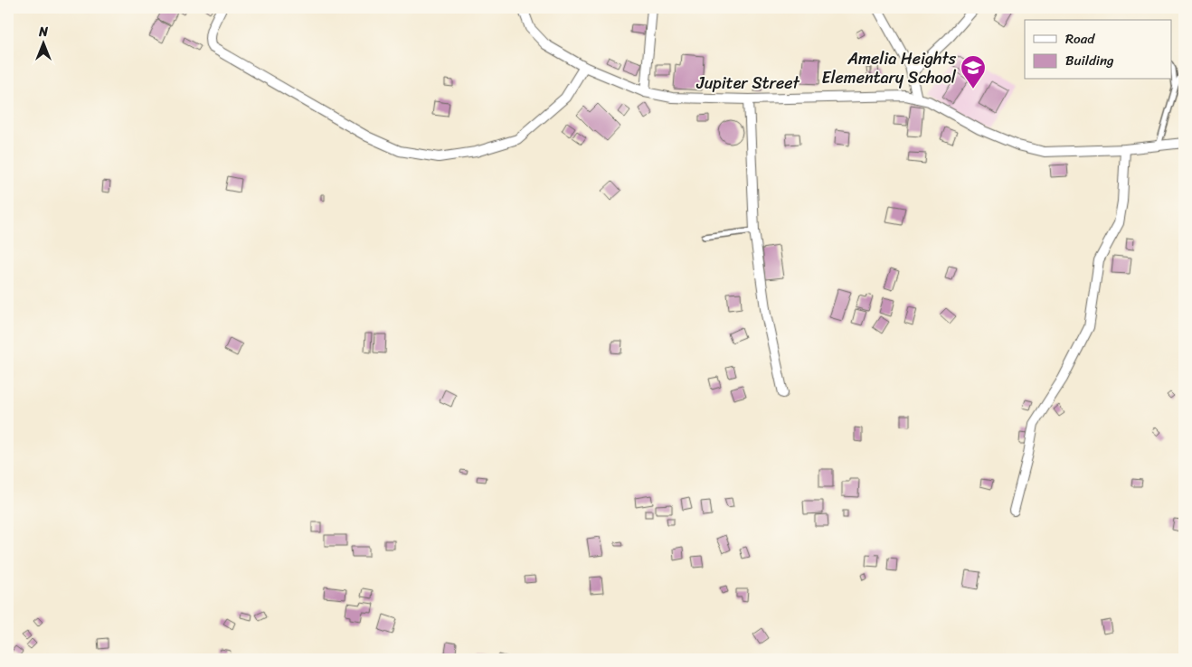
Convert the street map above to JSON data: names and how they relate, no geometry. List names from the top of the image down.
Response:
{
  "streets": {
    "street": ["Jupiter Street"]
  },
  "places": {
    "school or university": ["Amelia Heights Elementary School"]
  },
  "legend": ["Road", "Building"],
  "north": "top"
}
